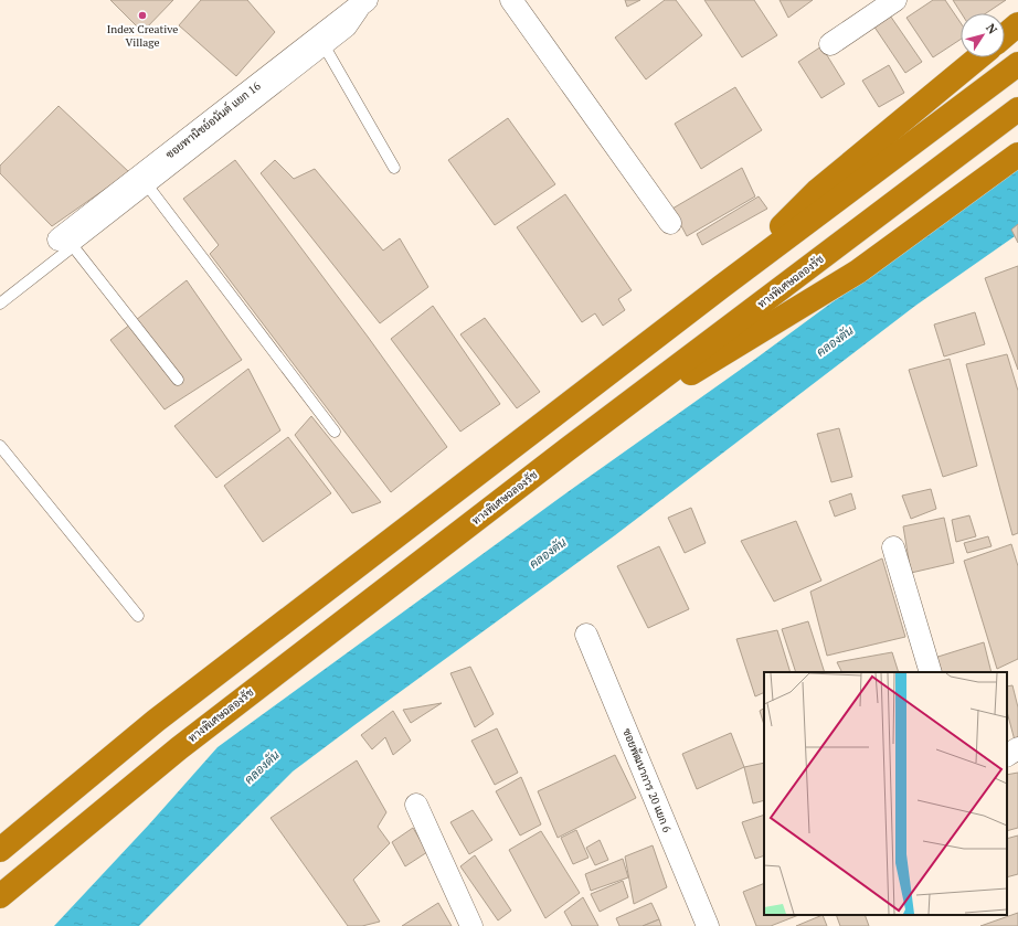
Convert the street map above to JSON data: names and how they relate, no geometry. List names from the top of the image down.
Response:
{
  "streets": {
    "highway": ["ทางพิเศษฉลองรัช"],
    "street": ["ซอยพานิชย์อนันต์ แยก 16", "ซอยพัฒนาการ 20 แยก 6"]
  },
  "water": ["คลองตัน"],
  "places": ["Index Creative Village"],
  "north": "top right"
}
